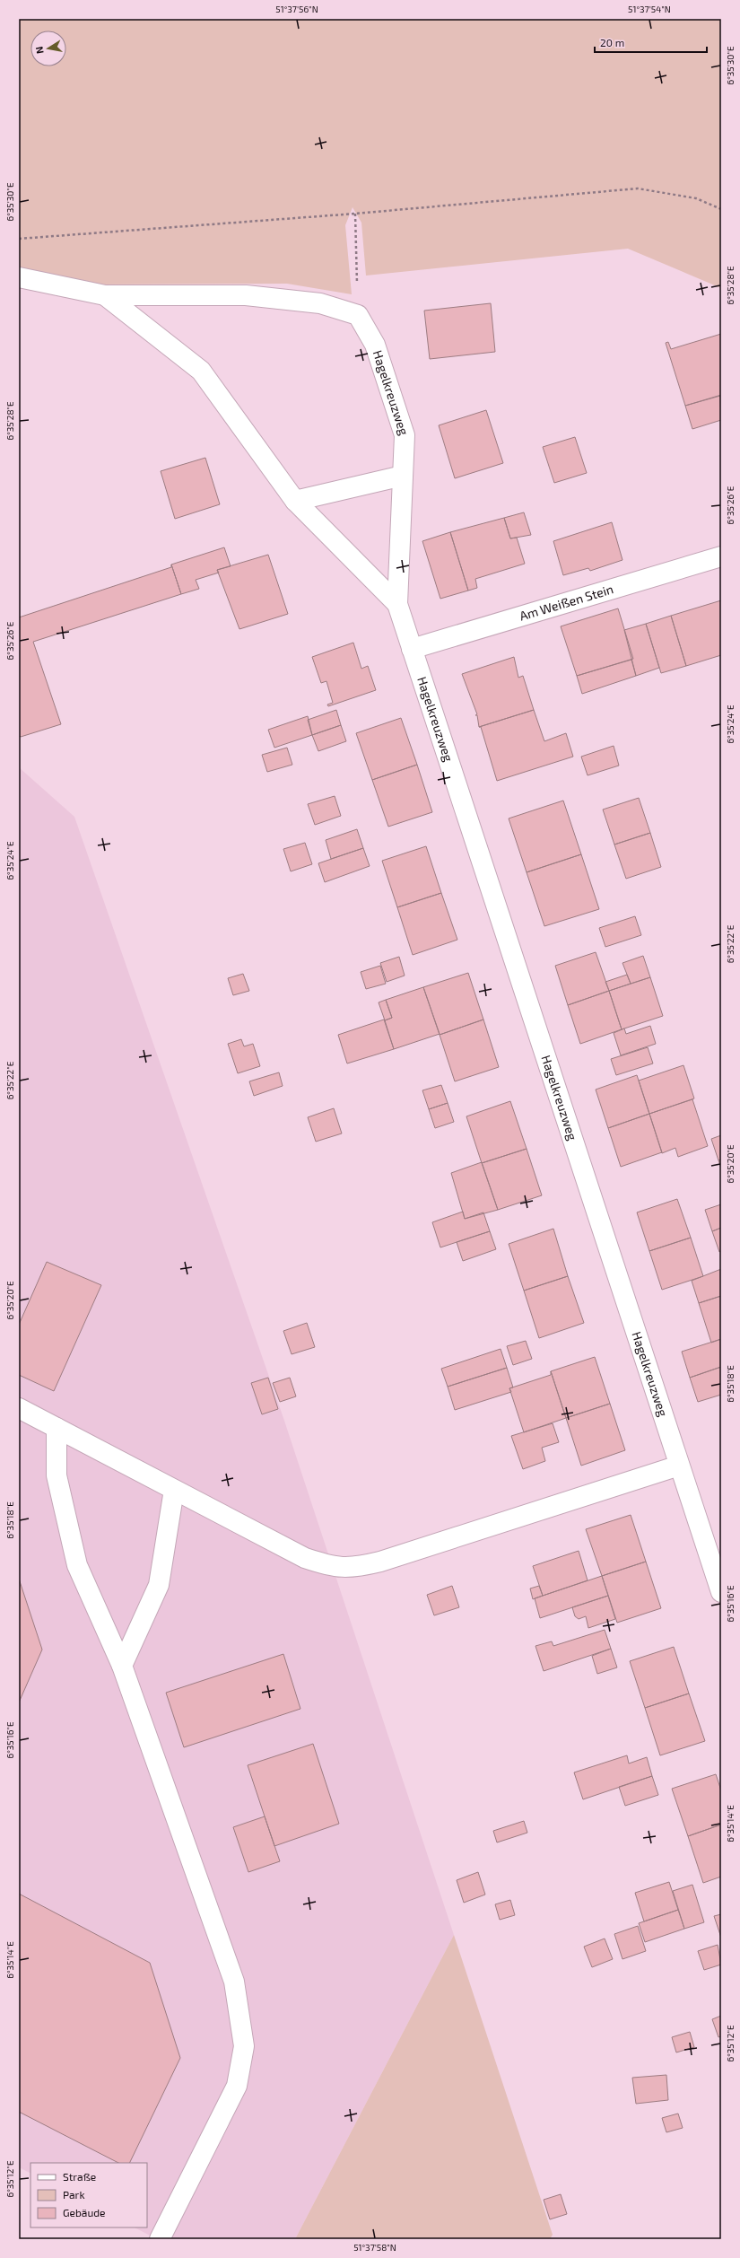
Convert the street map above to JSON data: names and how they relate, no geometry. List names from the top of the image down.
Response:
{
  "streets": {
    "street": ["Hagelkreuzweg", "Am Weißen Stein"]
  },
  "crossings": [
    ["Hagelkreuzweg", "Am Weißen Stein"]
  ],
  "legend": ["Straße", "Park", "Gebäude"],
  "scale_bar": "20 m",
  "north": "left",
  "coordinates": [
    "51°37'56\"N",
    "51°37'54\"N",
    "6°35'30\"E",
    "6°35'28\"E",
    "6°35'26\"E",
    "6°35'24\"E",
    "6°35'22\"E",
    "6°35'20\"E",
    "6°35'18\"E",
    "6°35'16\"E",
    "6°35'14\"E",
    "6°35'12\"E",
    "51°37'58\"N"
  ]
}
